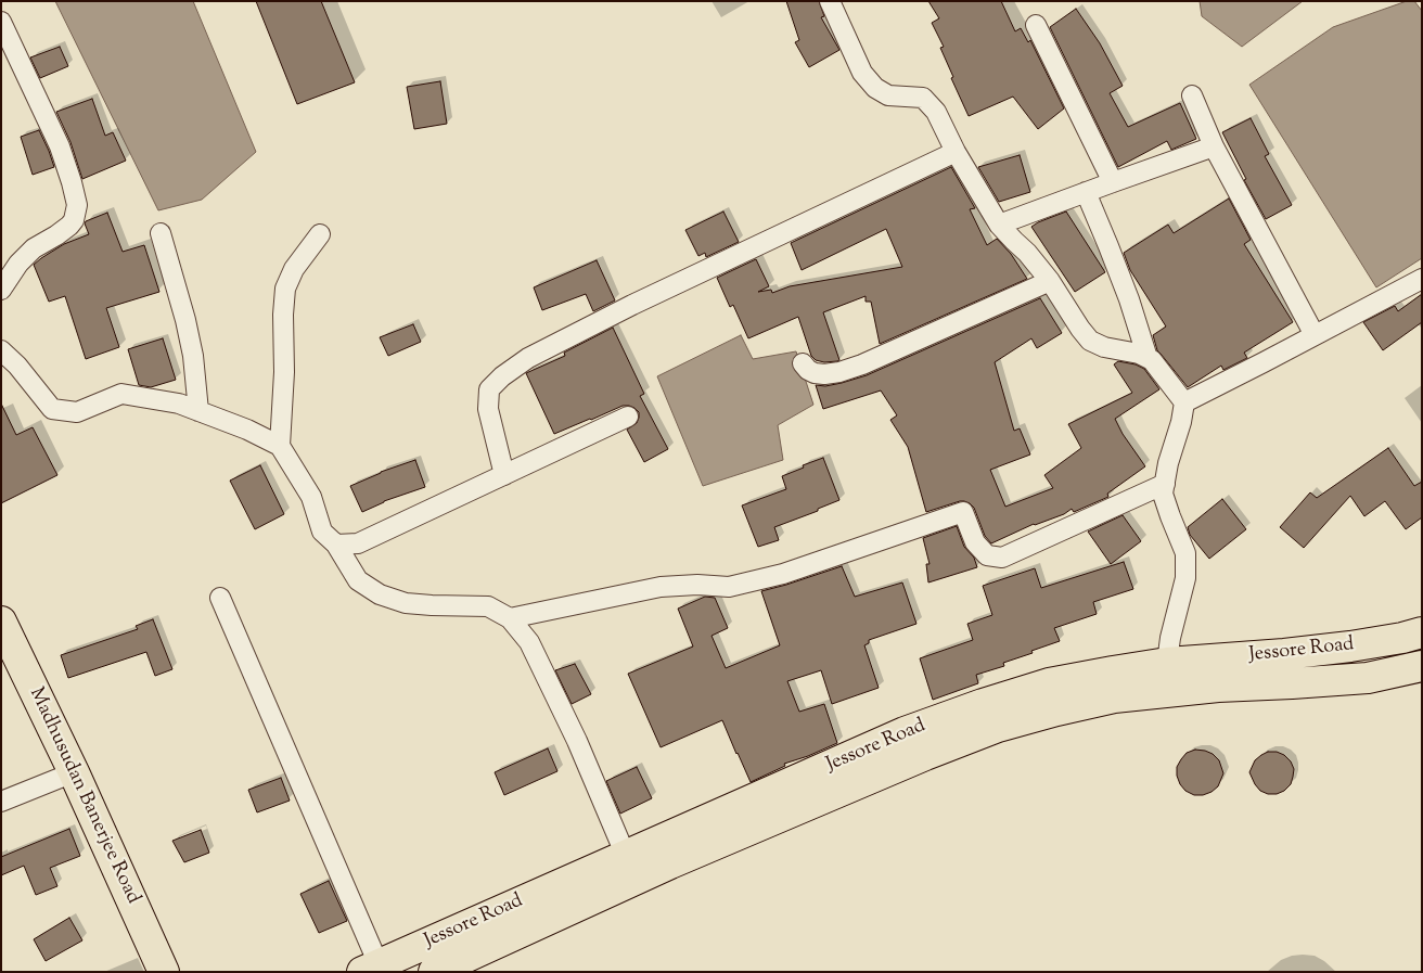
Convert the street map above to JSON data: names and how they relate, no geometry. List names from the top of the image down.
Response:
{
  "streets": {
    "main road": ["Jessore Road", "Madhusudan Banerjee Road"]
  }
}
